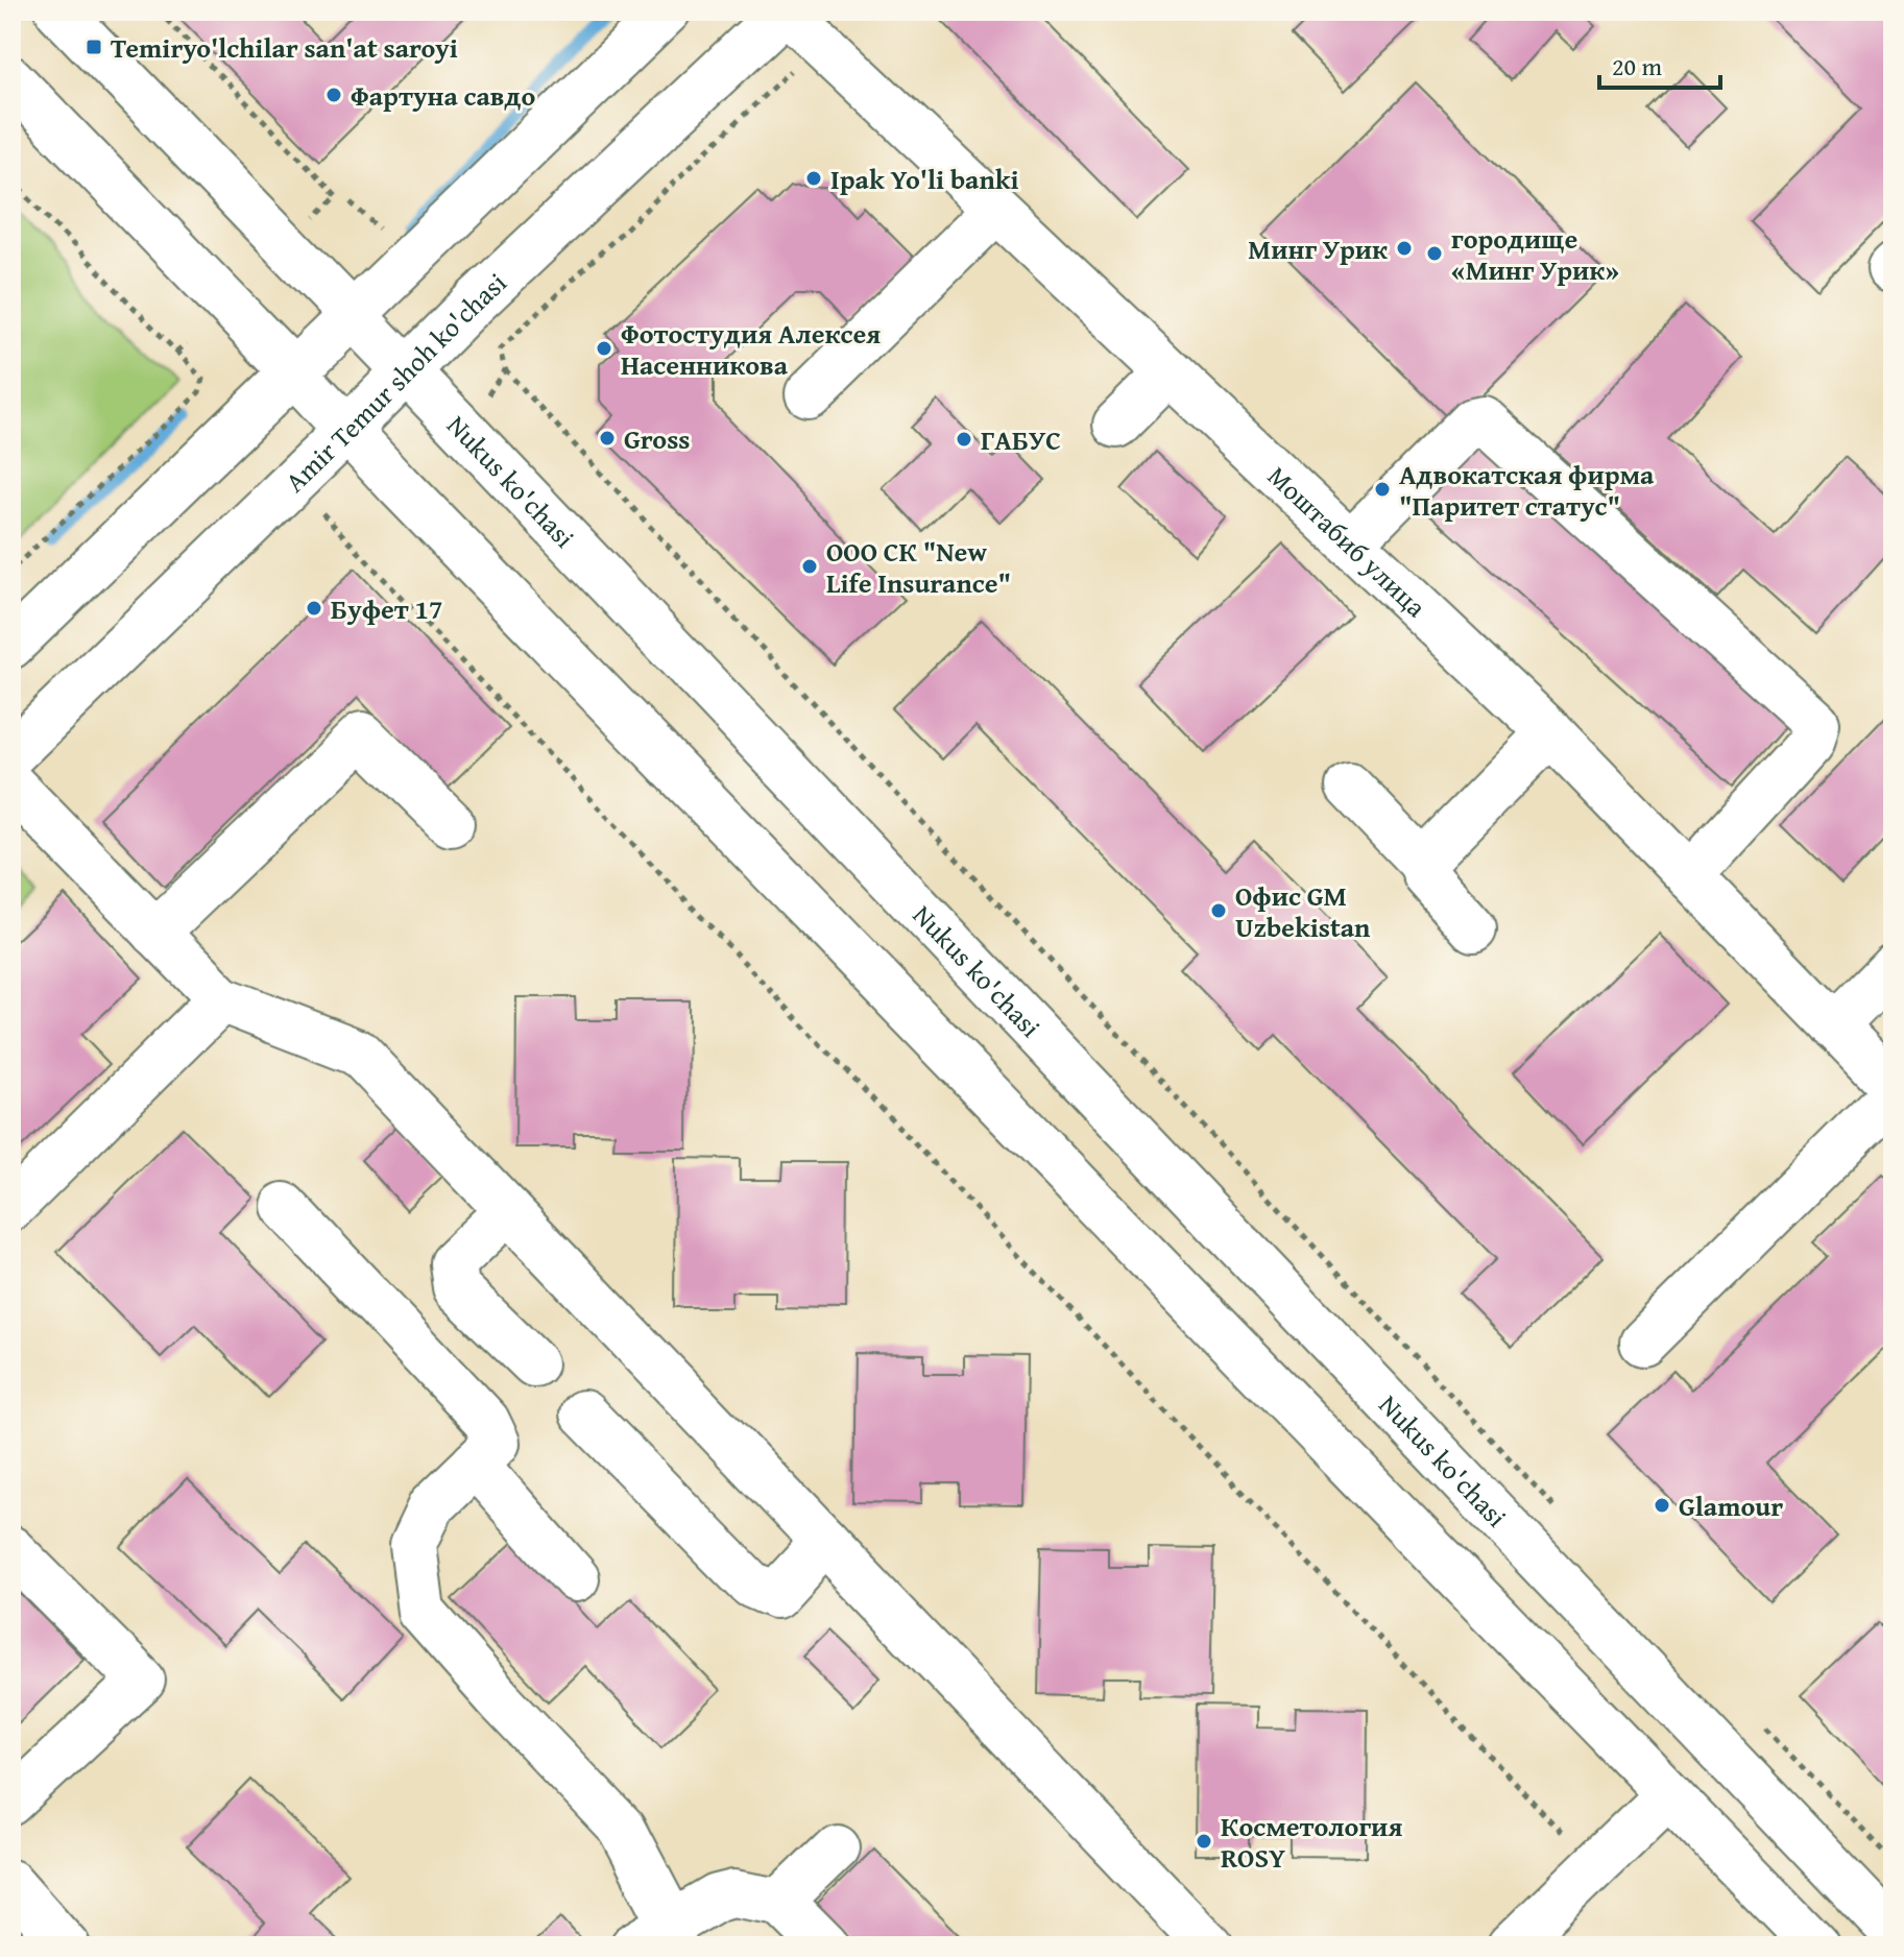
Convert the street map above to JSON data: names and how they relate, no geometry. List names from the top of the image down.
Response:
{
  "streets": {
    "main road": ["Amir Temur shoh ko'chasi", "Nukus ko'chasi", "Моштабиб улица"]
  },
  "crossings": [
    ["Amir Temur shoh ko'chasi", "Nukus ko'chasi"],
    ["Amir Temur shoh ko'chasi", "Моштабиб улица"]
  ],
  "places": {
    "transit": ["Temiryo'lchilar san'at saroyi"],
    "other": [
      "Фартуна савдо",
      "Ipak Yo'li banki",
      "Минг Урик",
      "городище «Минг Урик»",
      "Фотостудия Алексея Насенникова",
      "Gross",
      "ГАБУС",
      "Адвокатская фирма \"Паритет статус\"",
      "ООО СК \"New Life Insurance\"",
      "Буфет 17",
      "Офис GM Uzbekistan",
      "Glamour",
      "Косметология ROSY"
    ]
  },
  "scale_bar": "20 m"
}
